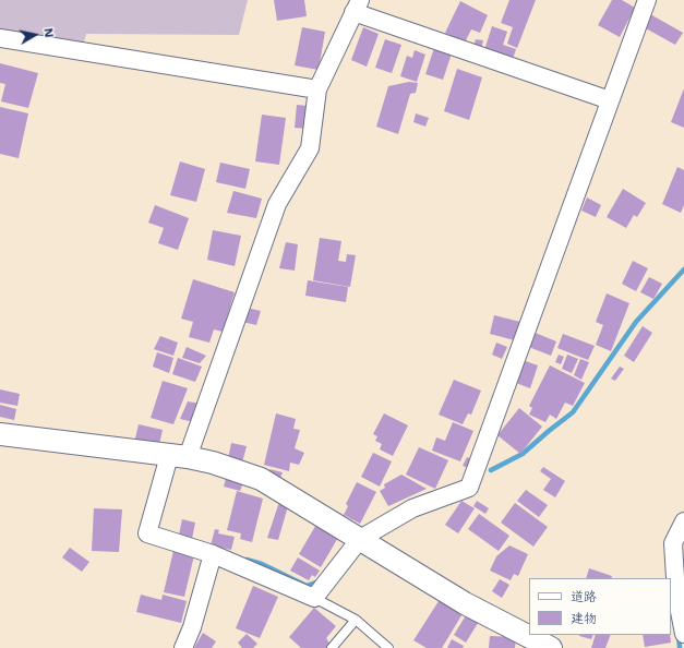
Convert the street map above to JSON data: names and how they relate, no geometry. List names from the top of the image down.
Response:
{
  "legend": ["道路", "建物"],
  "north": "right"
}
